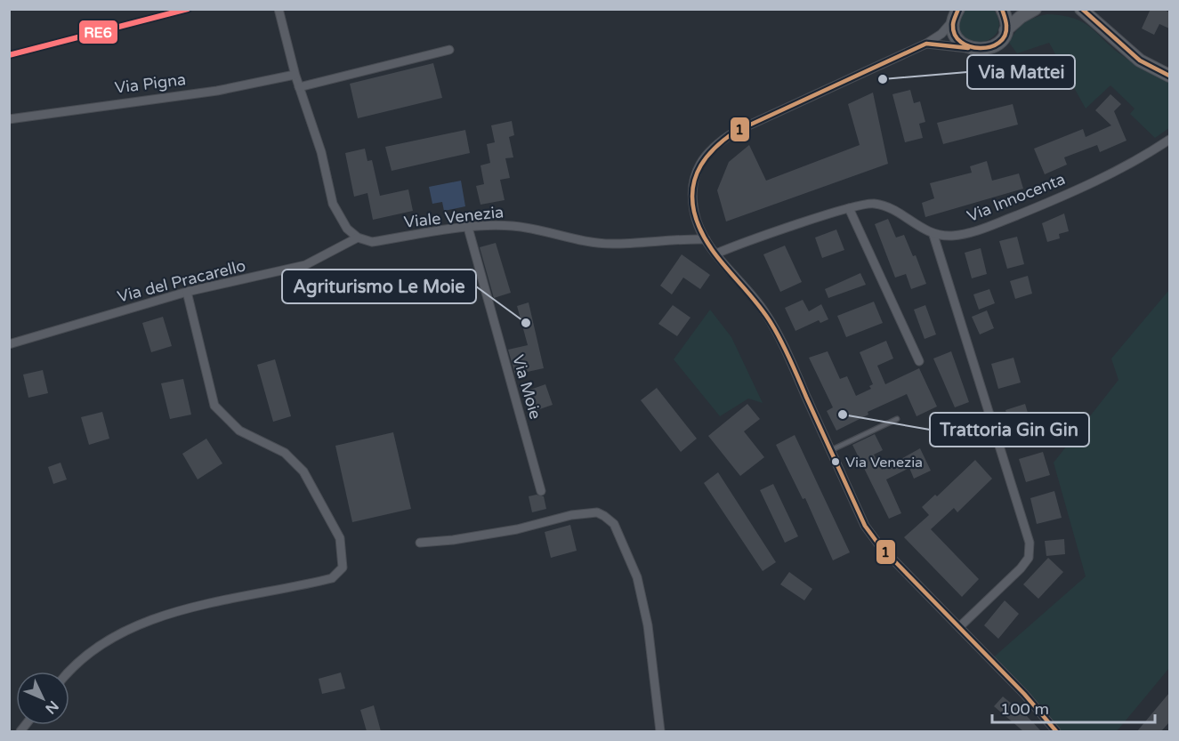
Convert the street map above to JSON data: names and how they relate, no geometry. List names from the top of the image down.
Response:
{
  "streets": {
    "street": [
      "Via Pigna",
      "Via Innocenta",
      "Viale Venezia",
      "Via del Pracarello",
      "Via Moie"
    ]
  },
  "crossings": [
    ["Viale Venezia", "Via del Pracarello"],
    ["Viale Venezia", "Via Moie"]
  ],
  "places": [
    "Via Mattei",
    "Agriturismo Le Moie",
    "Trattoria Gin Gin",
    "Via Venezia"
  ],
  "lines": ["transit line RE6", "transit line 1"],
  "scale_bar": "100 m",
  "north": "bottom right"
}
